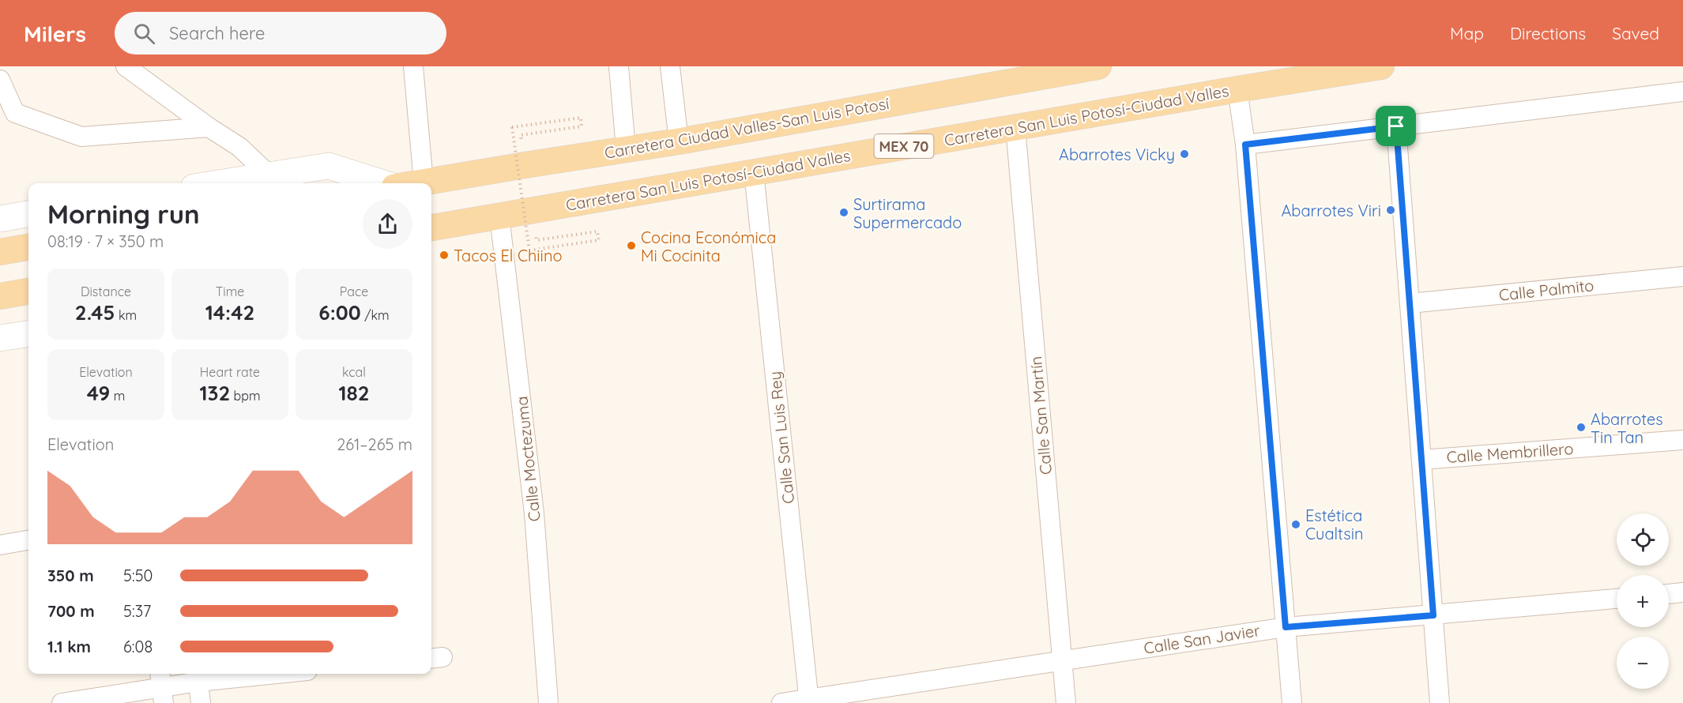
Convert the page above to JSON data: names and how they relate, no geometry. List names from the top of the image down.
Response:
{
  "streets": {
    "main road": ["Carretera San Luis Potosí-Ciudad Valles", "Carretera Ciudad Valles-San Luis Potosí", "MEX 70"],
    "street": [
      "Calle Palmito",
      "Calle San Martín",
      "Calle San Luis Rey",
      "Calle Membrillero",
      "Calle Moctezuma",
      "Calle San Javier"
    ]
  },
  "crossings": [
    ["Carretera San Luis Potosí-Ciudad Valles", "Calle San Martín"],
    ["Carretera San Luis Potosí-Ciudad Valles", "Calle San Luis Rey"],
    ["Carretera San Luis Potosí-Ciudad Valles", "Calle Moctezuma"],
    ["Calle San Martín", "Calle San Javier"],
    ["Calle San Luis Rey", "Calle San Javier"]
  ],
  "places": [
    "Abarrotes Vicky",
    "Abarrotes Viri",
    "Surtirama Supermercado",
    "Cocina Económica Mi Cocinita",
    "Tacos El Chiino",
    "Abarrotes Tin Tan",
    "Estética Cualtsin"
  ],
  "page": {
    "header": "Milers",
    "search": "Search here",
    "nav": ["Map", "Directions", "Saved"],
    "heading": ["Morning run", "08:19 · 7 × 350 m"],
    "stats": [
      ["Distance", "2.45 km"],
      ["Time", "14:42"],
      ["Pace", "6:00 /km"],
      ["Elevation", "49 m"],
      ["Heart rate", "132 bpm"],
      ["kcal", "182"]
    ],
    "chart": ["Elevation", "261–265 m"],
    "map_buttons": ["+", "−"],
    "list": [
      {
        "name": "350 m",
        "note": "5:50"
      },
      {
        "name": "700 m",
        "note": "5:37"
      },
      {
        "name": "1.1 km",
        "note": "6:08"
      }
    ]
  }
}
